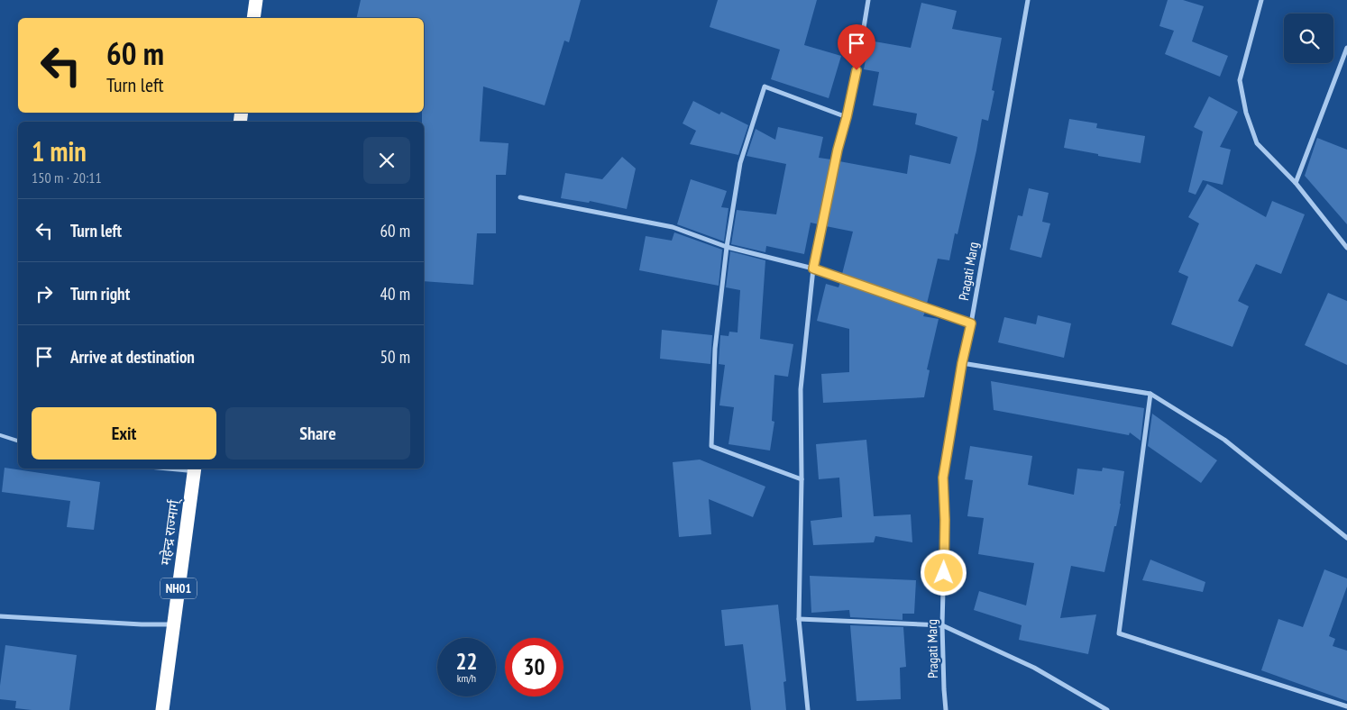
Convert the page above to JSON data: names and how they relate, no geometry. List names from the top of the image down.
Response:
{
  "streets": {
    "highway": ["महेन्द्र राज्मार्ग्", "NH01"],
    "street": ["Pragati Marg"]
  },
  "page": {
    "turn": ["60 m", "Turn left"],
    "heading": ["1 min", "150 m · 20:11"],
    "list": [
      {
        "name": "Turn left",
        "value": "60 m"
      },
      {
        "name": "Turn right",
        "value": "40 m"
      },
      {
        "name": "Arrive at destination",
        "value": "50 m"
      }
    ],
    "buttons": ["Exit", "Share"],
    "speed": "22 km/h",
    "limit": "30"
  }
}
